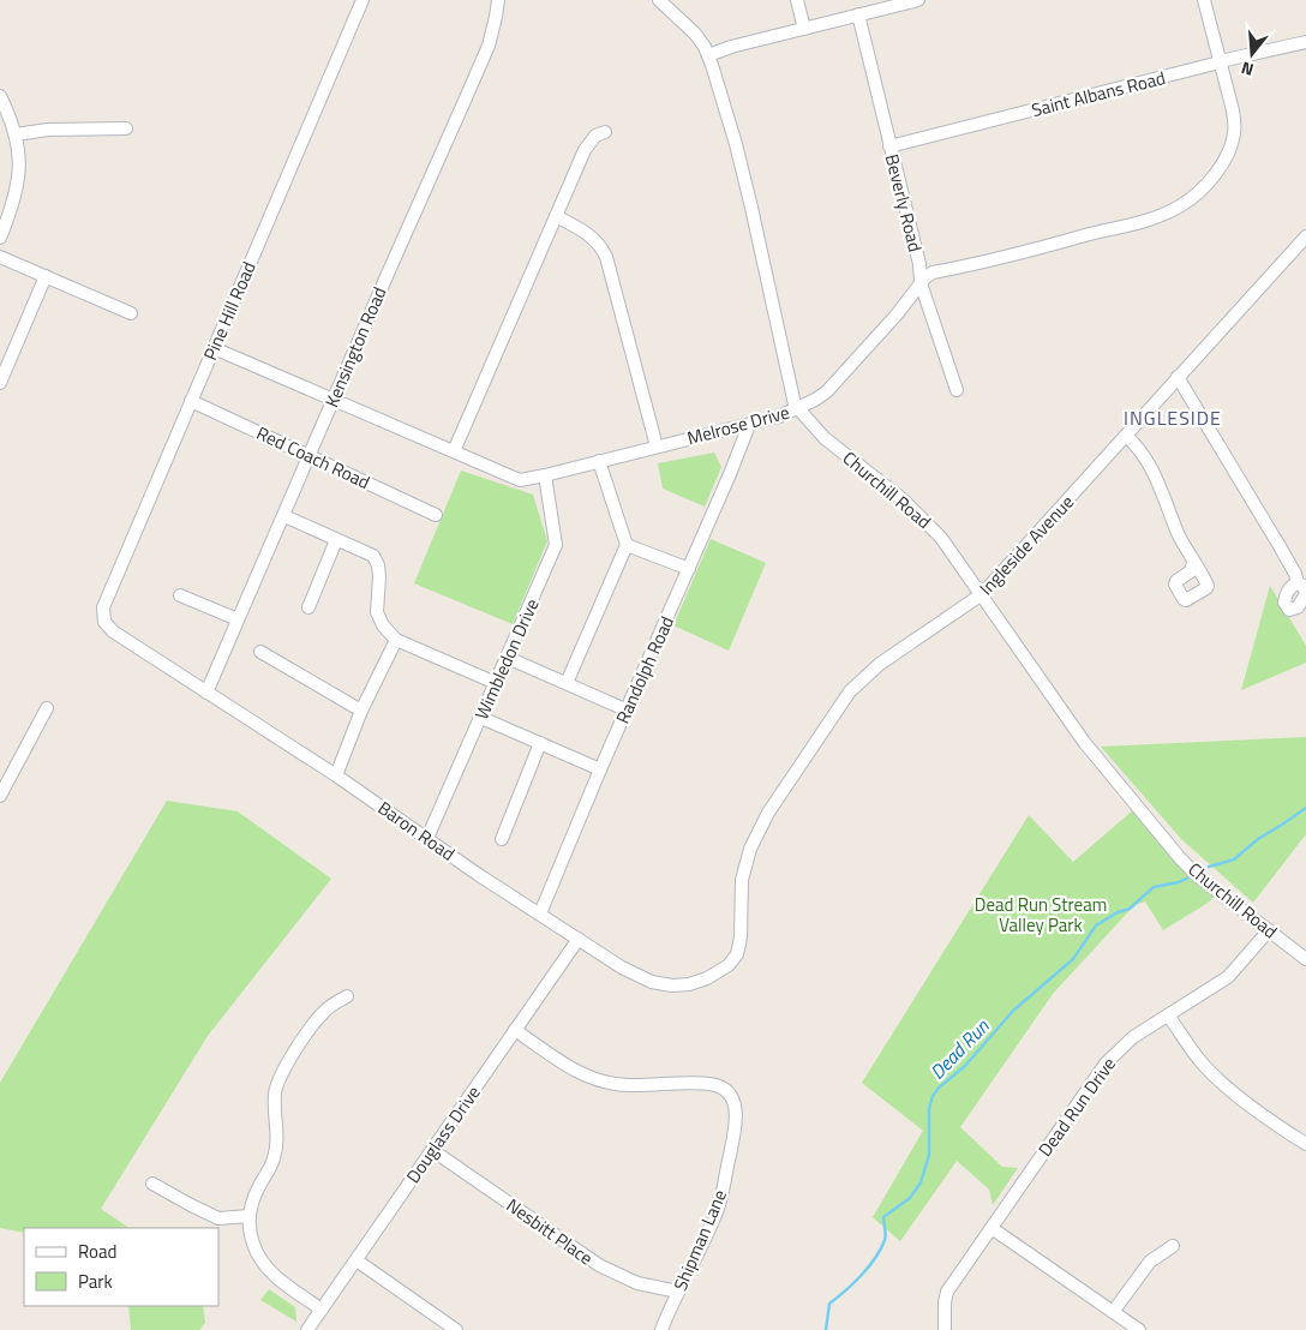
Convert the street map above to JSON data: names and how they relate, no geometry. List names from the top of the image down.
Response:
{
  "streets": {
    "street": [
      "Saint Albans Road",
      "Beverly Road",
      "Pine Hill Road",
      "Kensington Road",
      "Melrose Drive",
      "Red Coach Road",
      "Churchill Road",
      "Ingleside Avenue",
      "Wimbledon Drive",
      "Randolph Road",
      "Baron Road",
      "Dead Run Drive",
      "Douglass Drive",
      "Nesbitt Place",
      "Shipman Lane"
    ]
  },
  "crossings": [
    ["Saint Albans Road", "Beverly Road"],
    ["Saint Albans Road", "Melrose Drive"],
    ["Beverly Road", "Melrose Drive"],
    ["Pine Hill Road", "Melrose Drive"],
    ["Pine Hill Road", "Red Coach Road"],
    ["Pine Hill Road", "Baron Road"],
    ["Kensington Road", "Melrose Drive"],
    ["Kensington Road", "Red Coach Road"],
    ["Kensington Road", "Baron Road"],
    ["Melrose Drive", "Churchill Road"],
    ["Melrose Drive", "Wimbledon Drive"],
    ["Melrose Drive", "Randolph Road"],
    ["Churchill Road", "Ingleside Avenue"],
    ["Churchill Road", "Dead Run Drive"],
    ["Ingleside Avenue", "Baron Road"],
    ["Wimbledon Drive", "Baron Road"],
    ["Randolph Road", "Baron Road"],
    ["Baron Road", "Douglass Drive"],
    ["Douglass Drive", "Nesbitt Place"],
    ["Douglass Drive", "Shipman Lane"],
    ["Nesbitt Place", "Shipman Lane"]
  ],
  "districts": ["INGLESIDE"],
  "water": ["Dead Run"],
  "parks": ["Dead Run Stream Valley Park"],
  "legend": ["Road", "Park"],
  "north": "bottom"
}
